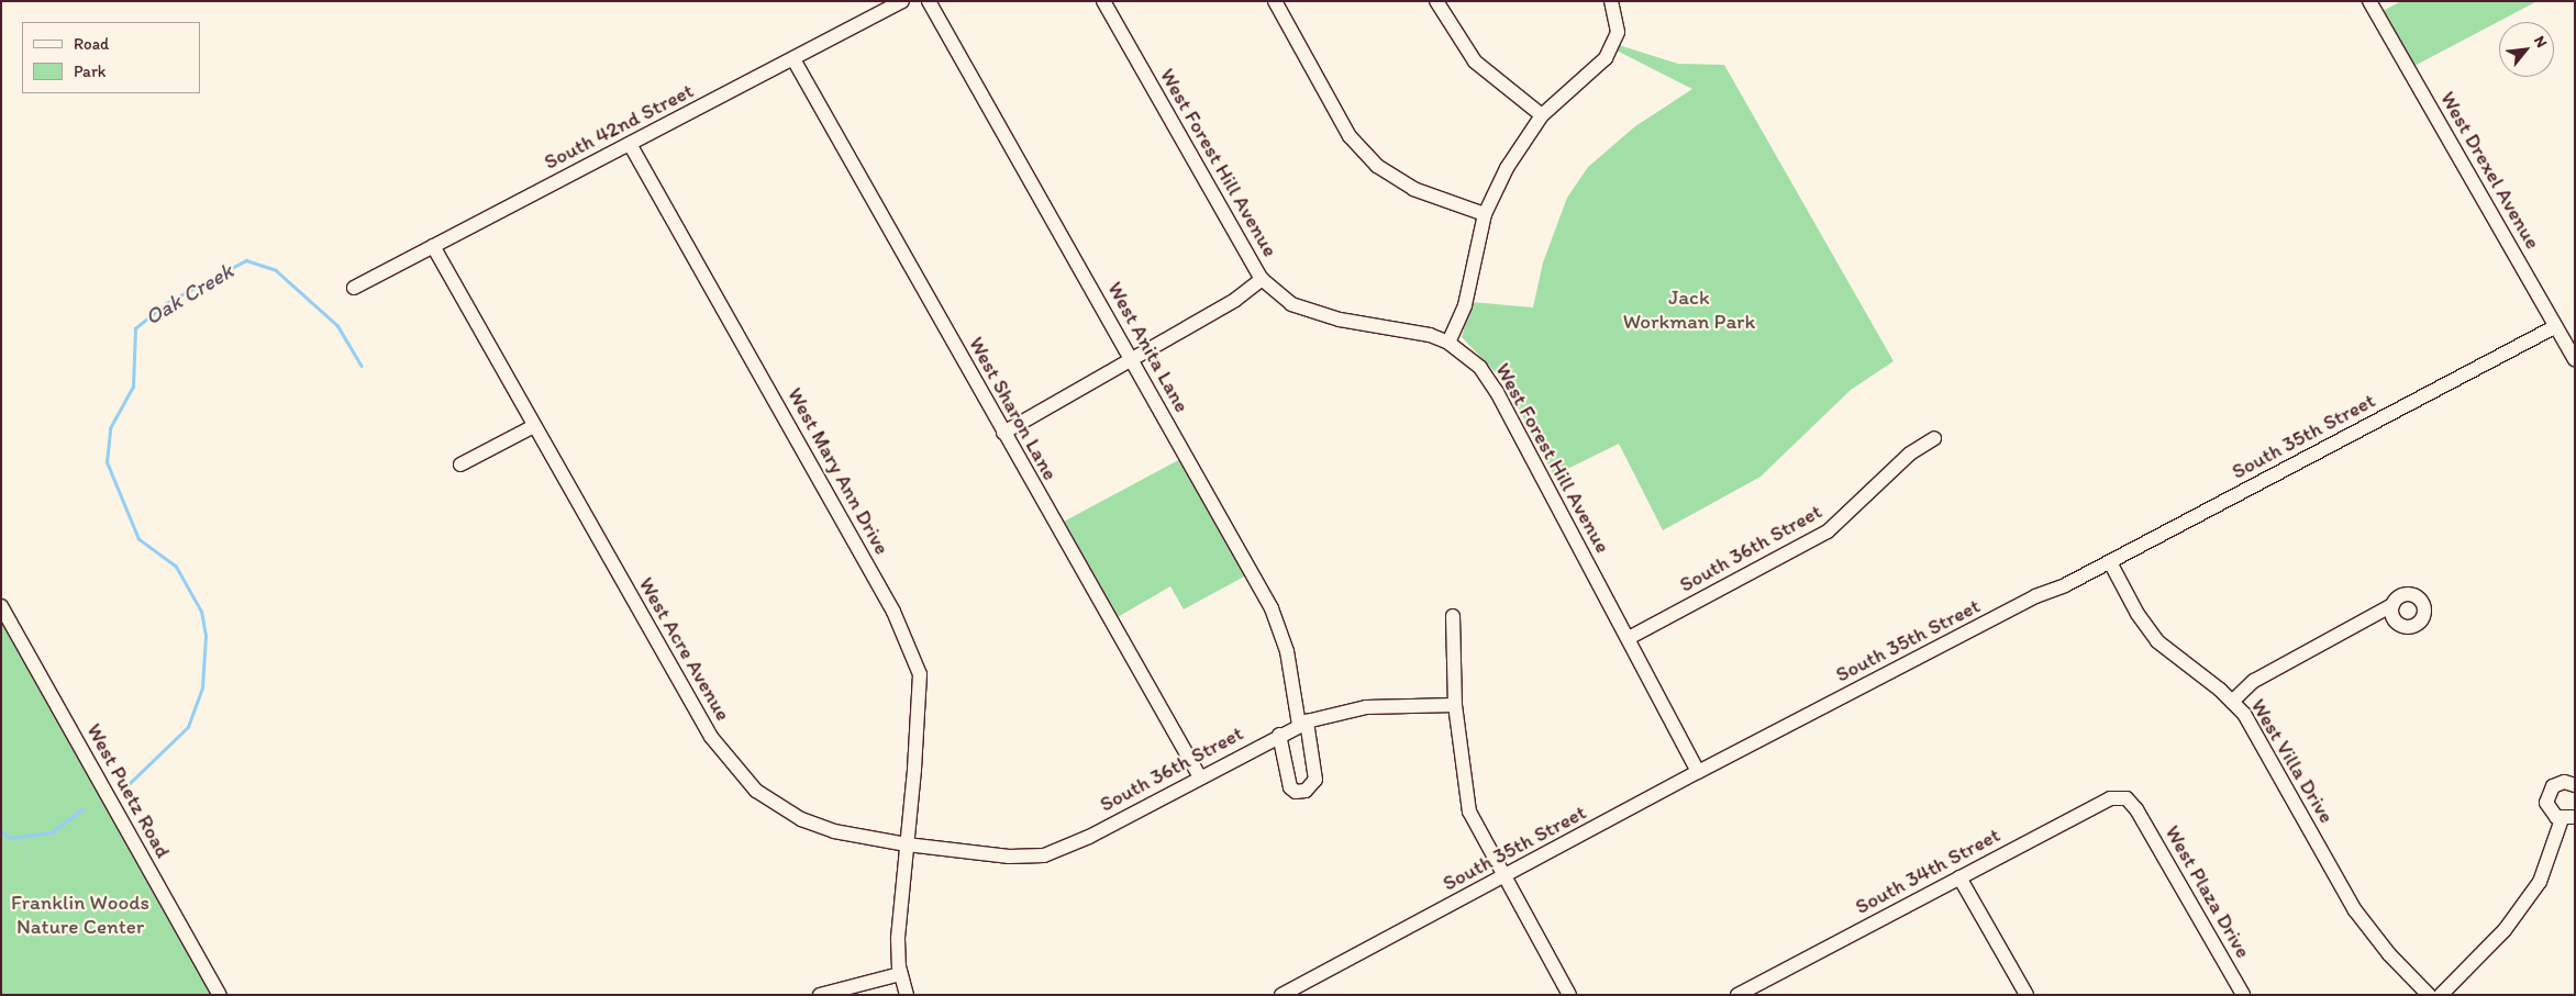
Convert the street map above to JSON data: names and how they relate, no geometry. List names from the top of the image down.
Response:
{
  "streets": {
    "street": [
      "South 42nd Street",
      "West Forest Hill Avenue",
      "West Drexel Avenue",
      "West Anita Lane",
      "West Sharon Lane",
      "South 35th Street",
      "West Mary Ann Drive",
      "South 36th Street",
      "West Acre Avenue",
      "West Villa Drive",
      "West Puetz Road",
      "South 34th Street",
      "West Plaza Drive"
    ]
  },
  "crossings": [
    ["South 42nd Street", "West Sharon Lane"],
    ["South 42nd Street", "West Mary Ann Drive"],
    ["South 42nd Street", "West Acre Avenue"],
    ["West Forest Hill Avenue", "South 35th Street"],
    ["West Forest Hill Avenue", "South 36th Street"],
    ["West Drexel Avenue", "South 35th Street"],
    ["West Anita Lane", "South 36th Street"],
    ["West Sharon Lane", "South 36th Street"],
    ["South 35th Street", "West Villa Drive"],
    ["West Mary Ann Drive", "South 36th Street"],
    ["West Mary Ann Drive", "West Acre Avenue"],
    ["South 36th Street", "West Acre Avenue"],
    ["South 34th Street", "West Plaza Drive"]
  ],
  "water": ["Oak Creek"],
  "parks": ["Jack Workman Park", "Franklin Woods Nature Center"],
  "legend": ["Road", "Park"],
  "north": "top right"
}
